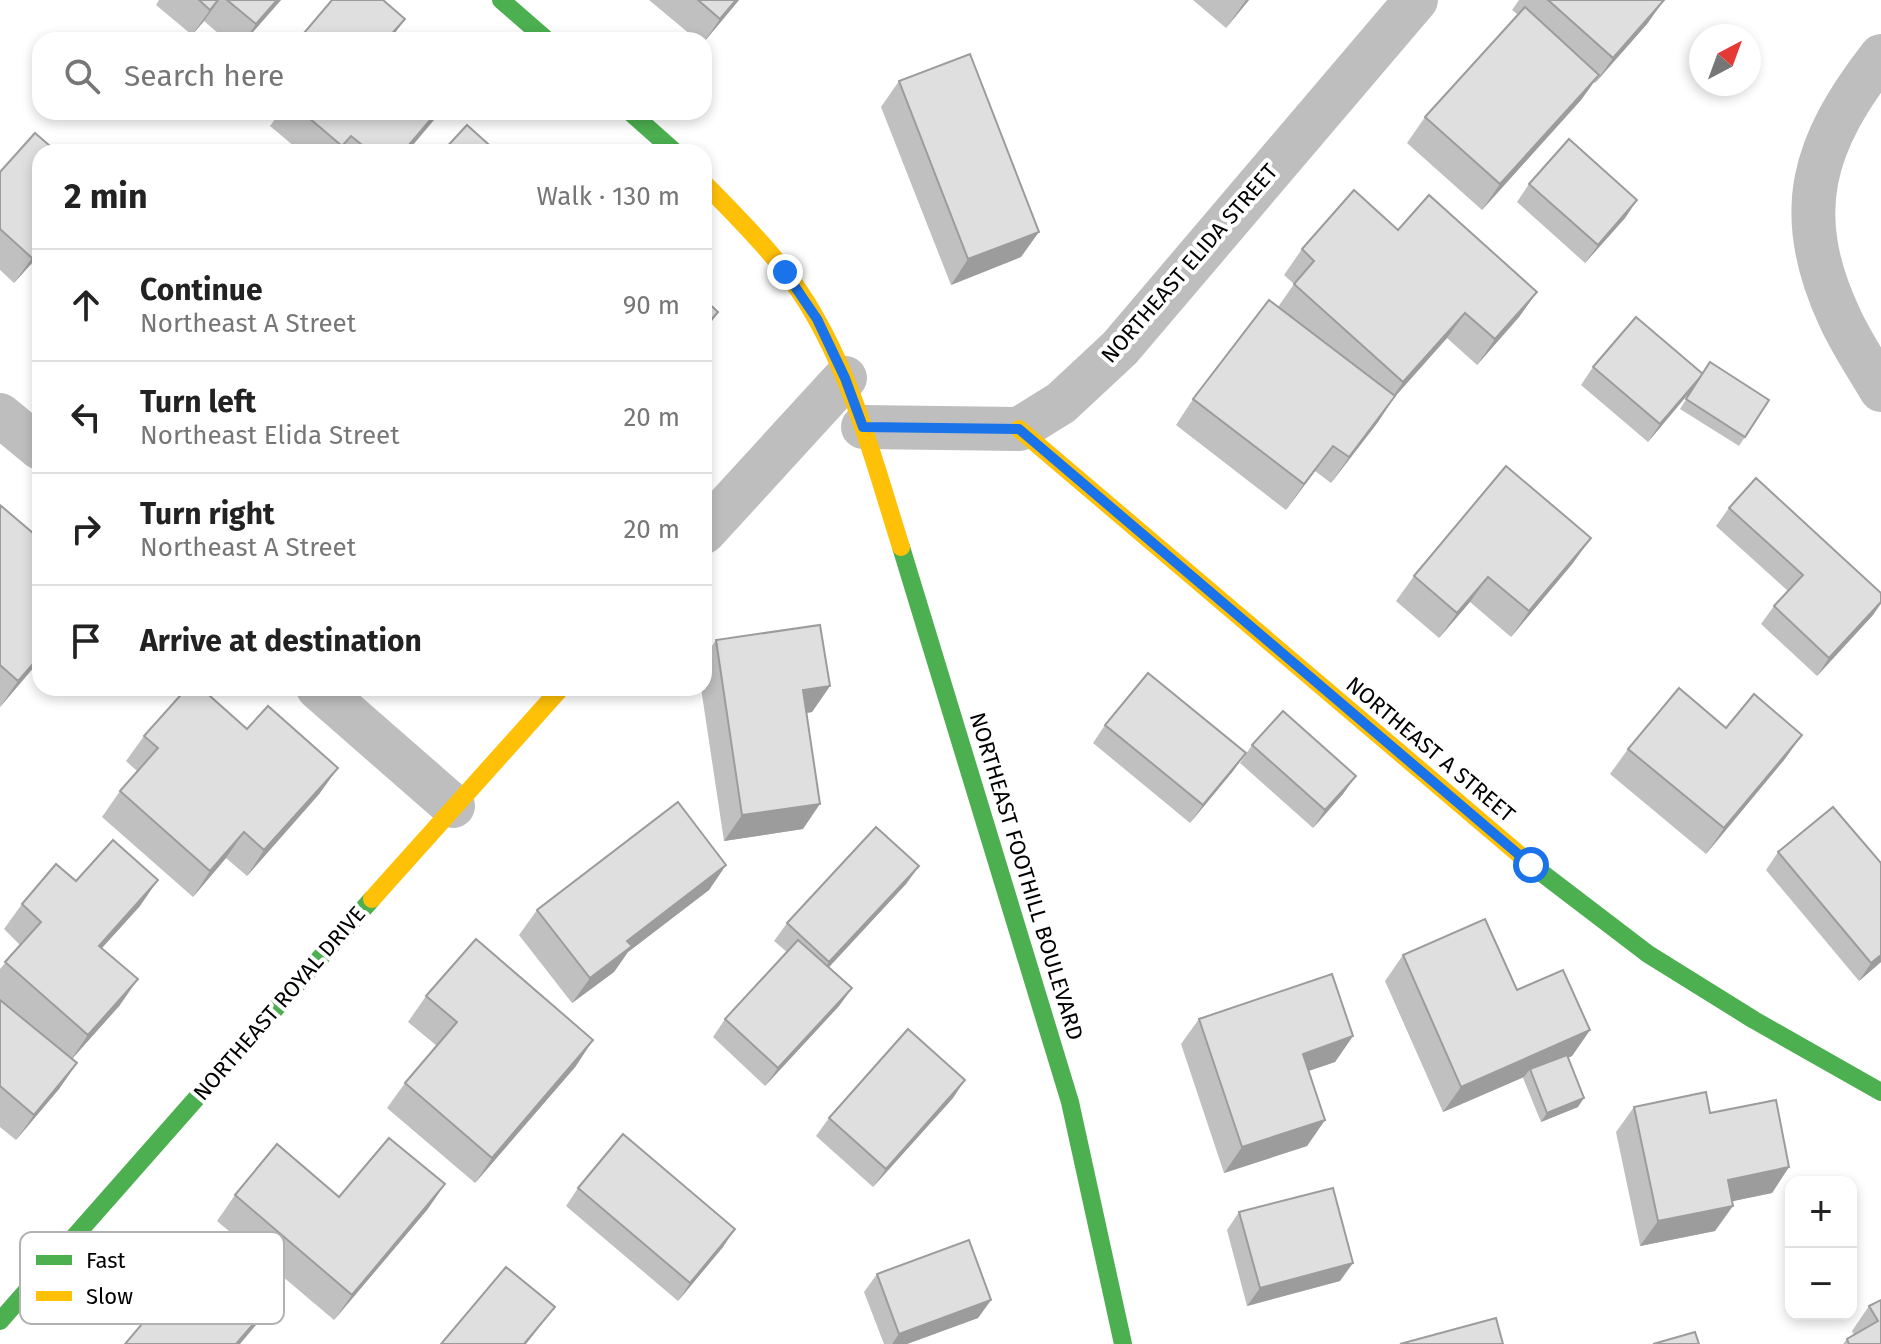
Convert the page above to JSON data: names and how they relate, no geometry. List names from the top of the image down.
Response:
{
  "streets": {
    "street": [
      "NORTHEAST ELIDA STREET",
      "NORTHEAST A STREET",
      "NORTHEAST FOOTHILL BOULEVARD",
      "NORTHEAST ROYAL DRIVE"
    ]
  },
  "crossings": [
    ["NORTHEAST ELIDA STREET", "NORTHEAST A STREET"]
  ],
  "legend": ["Fast", "Slow"],
  "north": "top right",
  "page": {
    "search": "Search here",
    "heading": ["2 min", "Walk · 130 m"],
    "list": [
      ["Continue", "Northeast A Street", "90 m"],
      ["Turn left", "Northeast Elida Street", "20 m"],
      ["Turn right", "Northeast A Street", "20 m"],
      "Arrive at destination"
    ],
    "map_buttons": ["+", "−"]
  }
}
